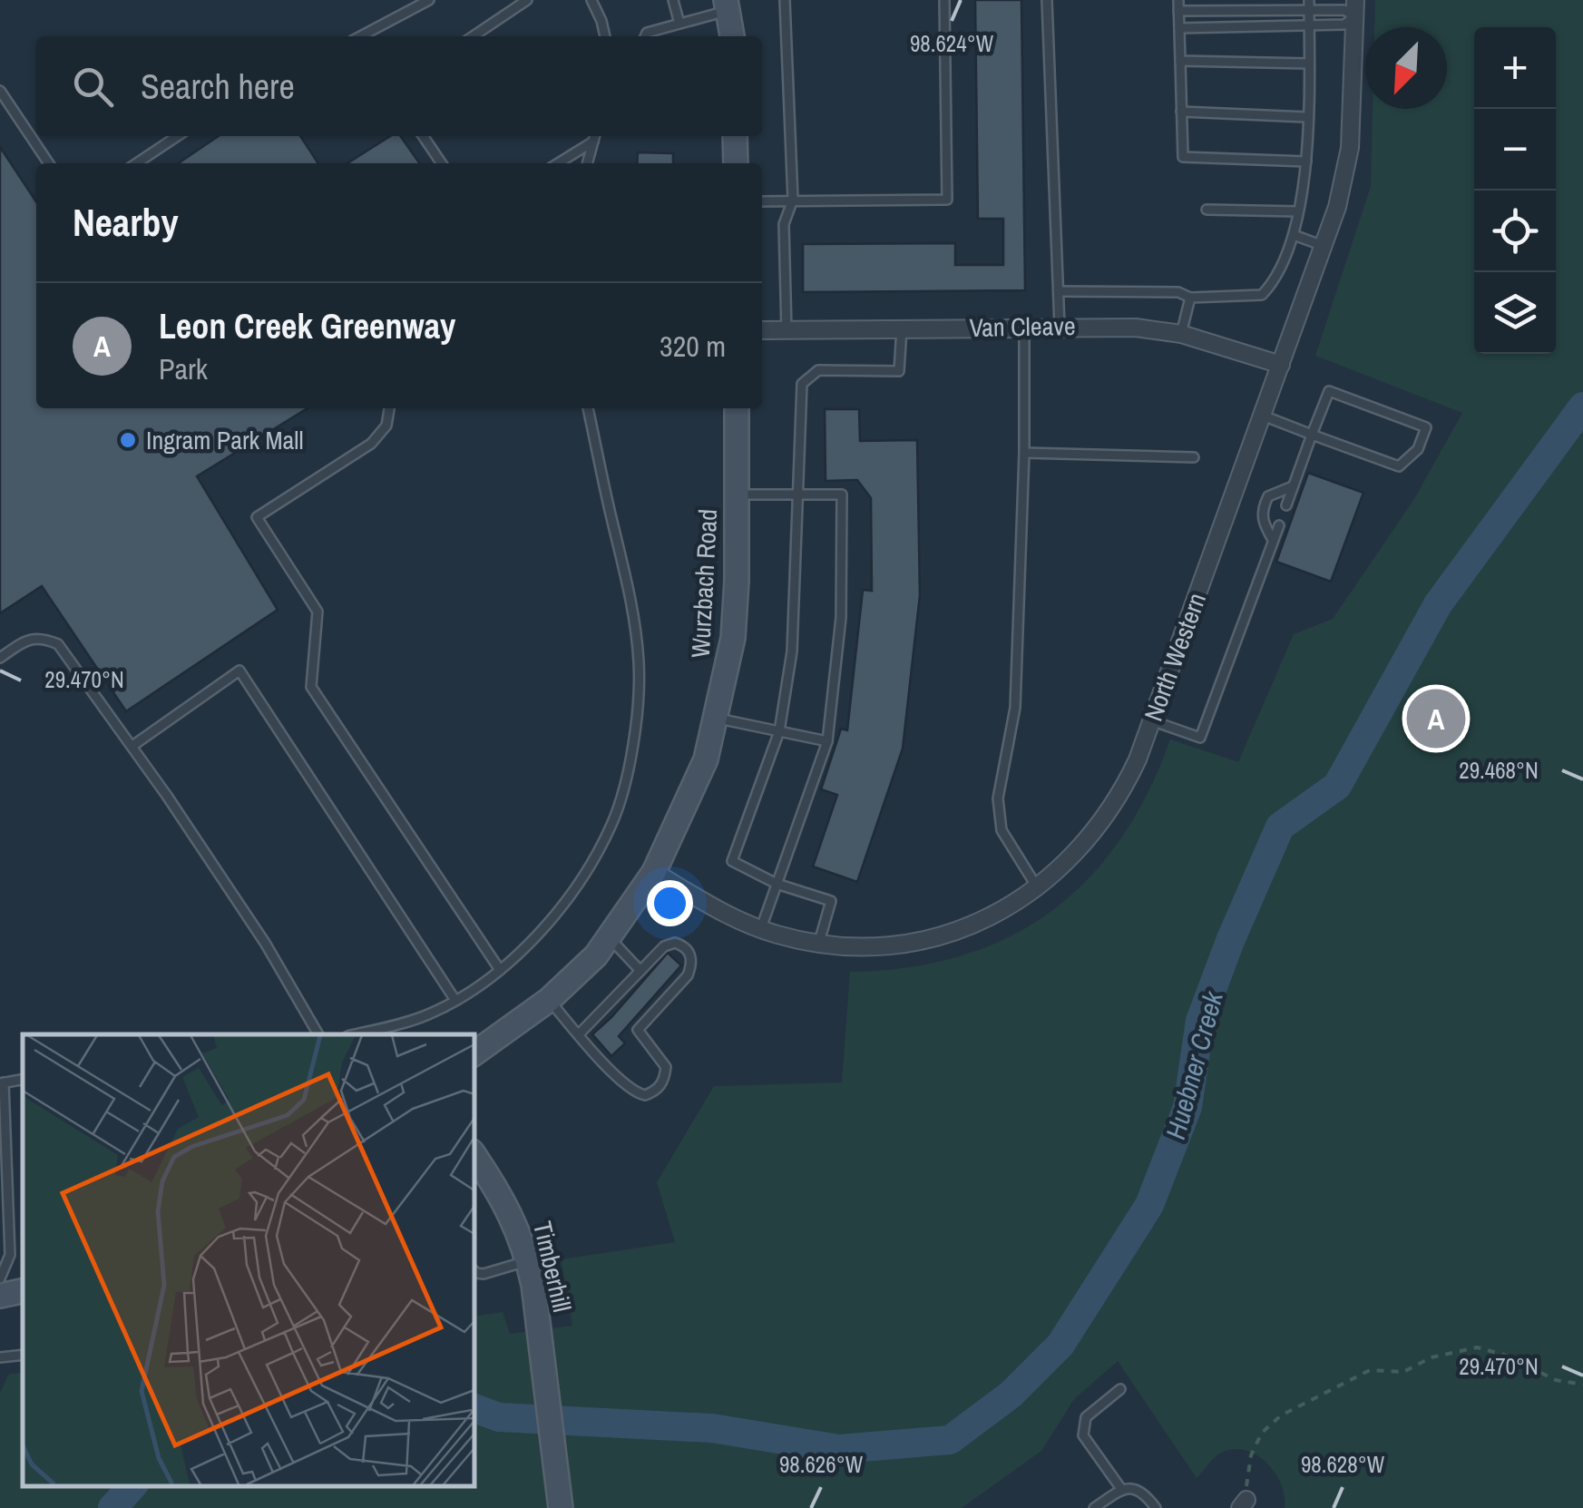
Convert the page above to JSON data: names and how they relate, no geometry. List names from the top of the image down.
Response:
{
  "streets": {
    "main road": ["Wurzbach Road", "Timberhill"],
    "street": ["Van Cleave", "North Western"]
  },
  "crossings": [
    ["Van Cleave", "North Western"],
    ["Wurzbach Road", "North Western"]
  ],
  "water": ["Huebner Creek"],
  "places": ["Ingram Park Mall"],
  "north": "bottom left",
  "page": {
    "map_buttons": ["+", "−"],
    "search": "Search here",
    "heading": "Nearby",
    "list": [
      {
        "mark": "A",
        "name": "Leon Creek Greenway",
        "note": "Park",
        "value": "320 m"
      }
    ],
    "pins": "A"
  },
  "coordinates": [
    "98.624°W",
    "29.470°N",
    "29.468°N",
    "98.626°W",
    "98.628°W"
  ]
}
